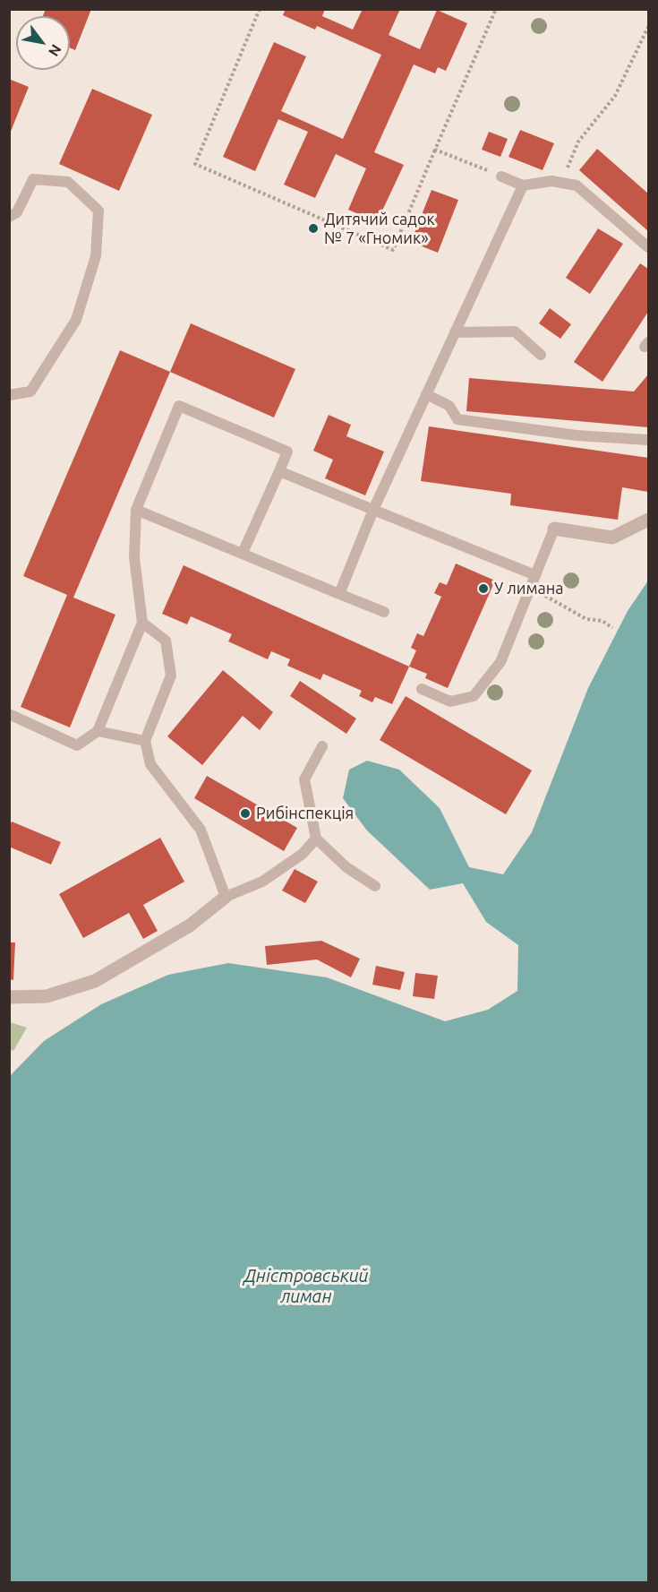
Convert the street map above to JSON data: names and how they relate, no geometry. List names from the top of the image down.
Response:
{
  "water": ["Дністровський лиман"],
  "places": ["Дитячий садок № 7 «Гномик»", "У лимана", "Рибінспекція"],
  "north": "bottom right"
}
